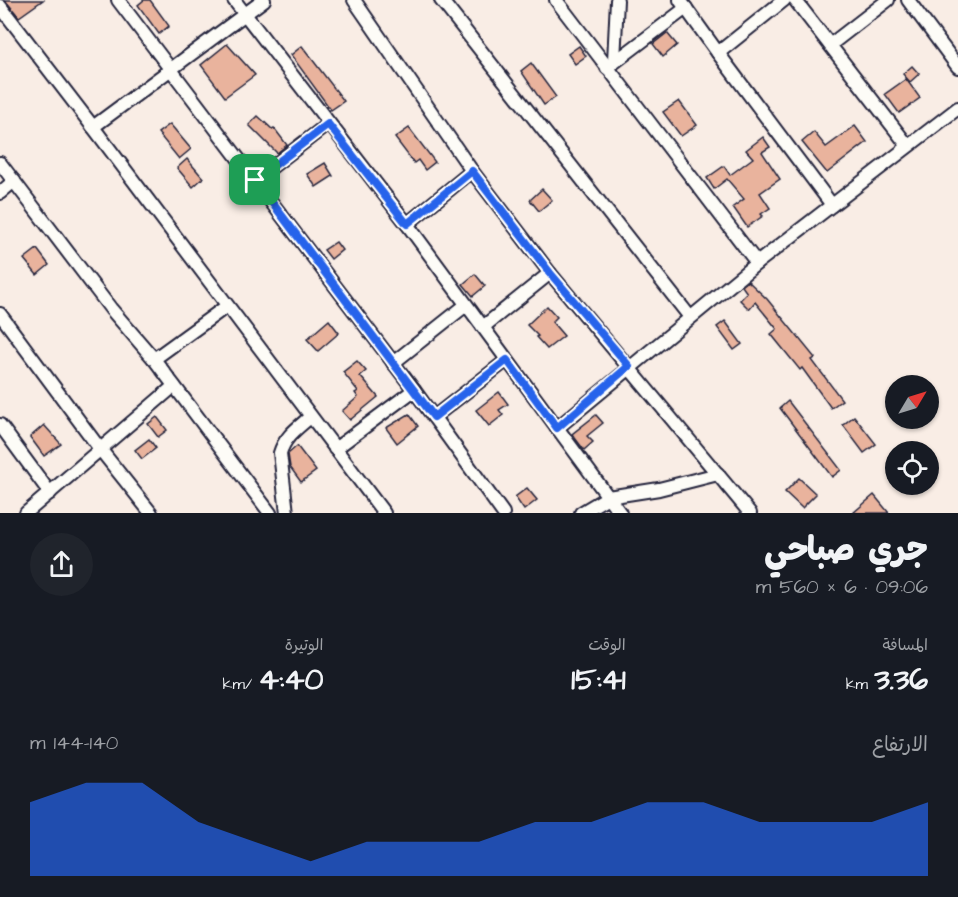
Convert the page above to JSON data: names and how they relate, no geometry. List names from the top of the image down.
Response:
{
  "north": "top right",
  "page": {
    "heading": ["جري صباحي", "09:06 · 6 × 560 m"],
    "stats": [
      ["المسافة", "3.36 km"],
      ["الوقت", "15:41"],
      ["الوتيرة", "4:40 /km"]
    ],
    "chart": ["الارتفاع", "140–144 m"]
  }
}
